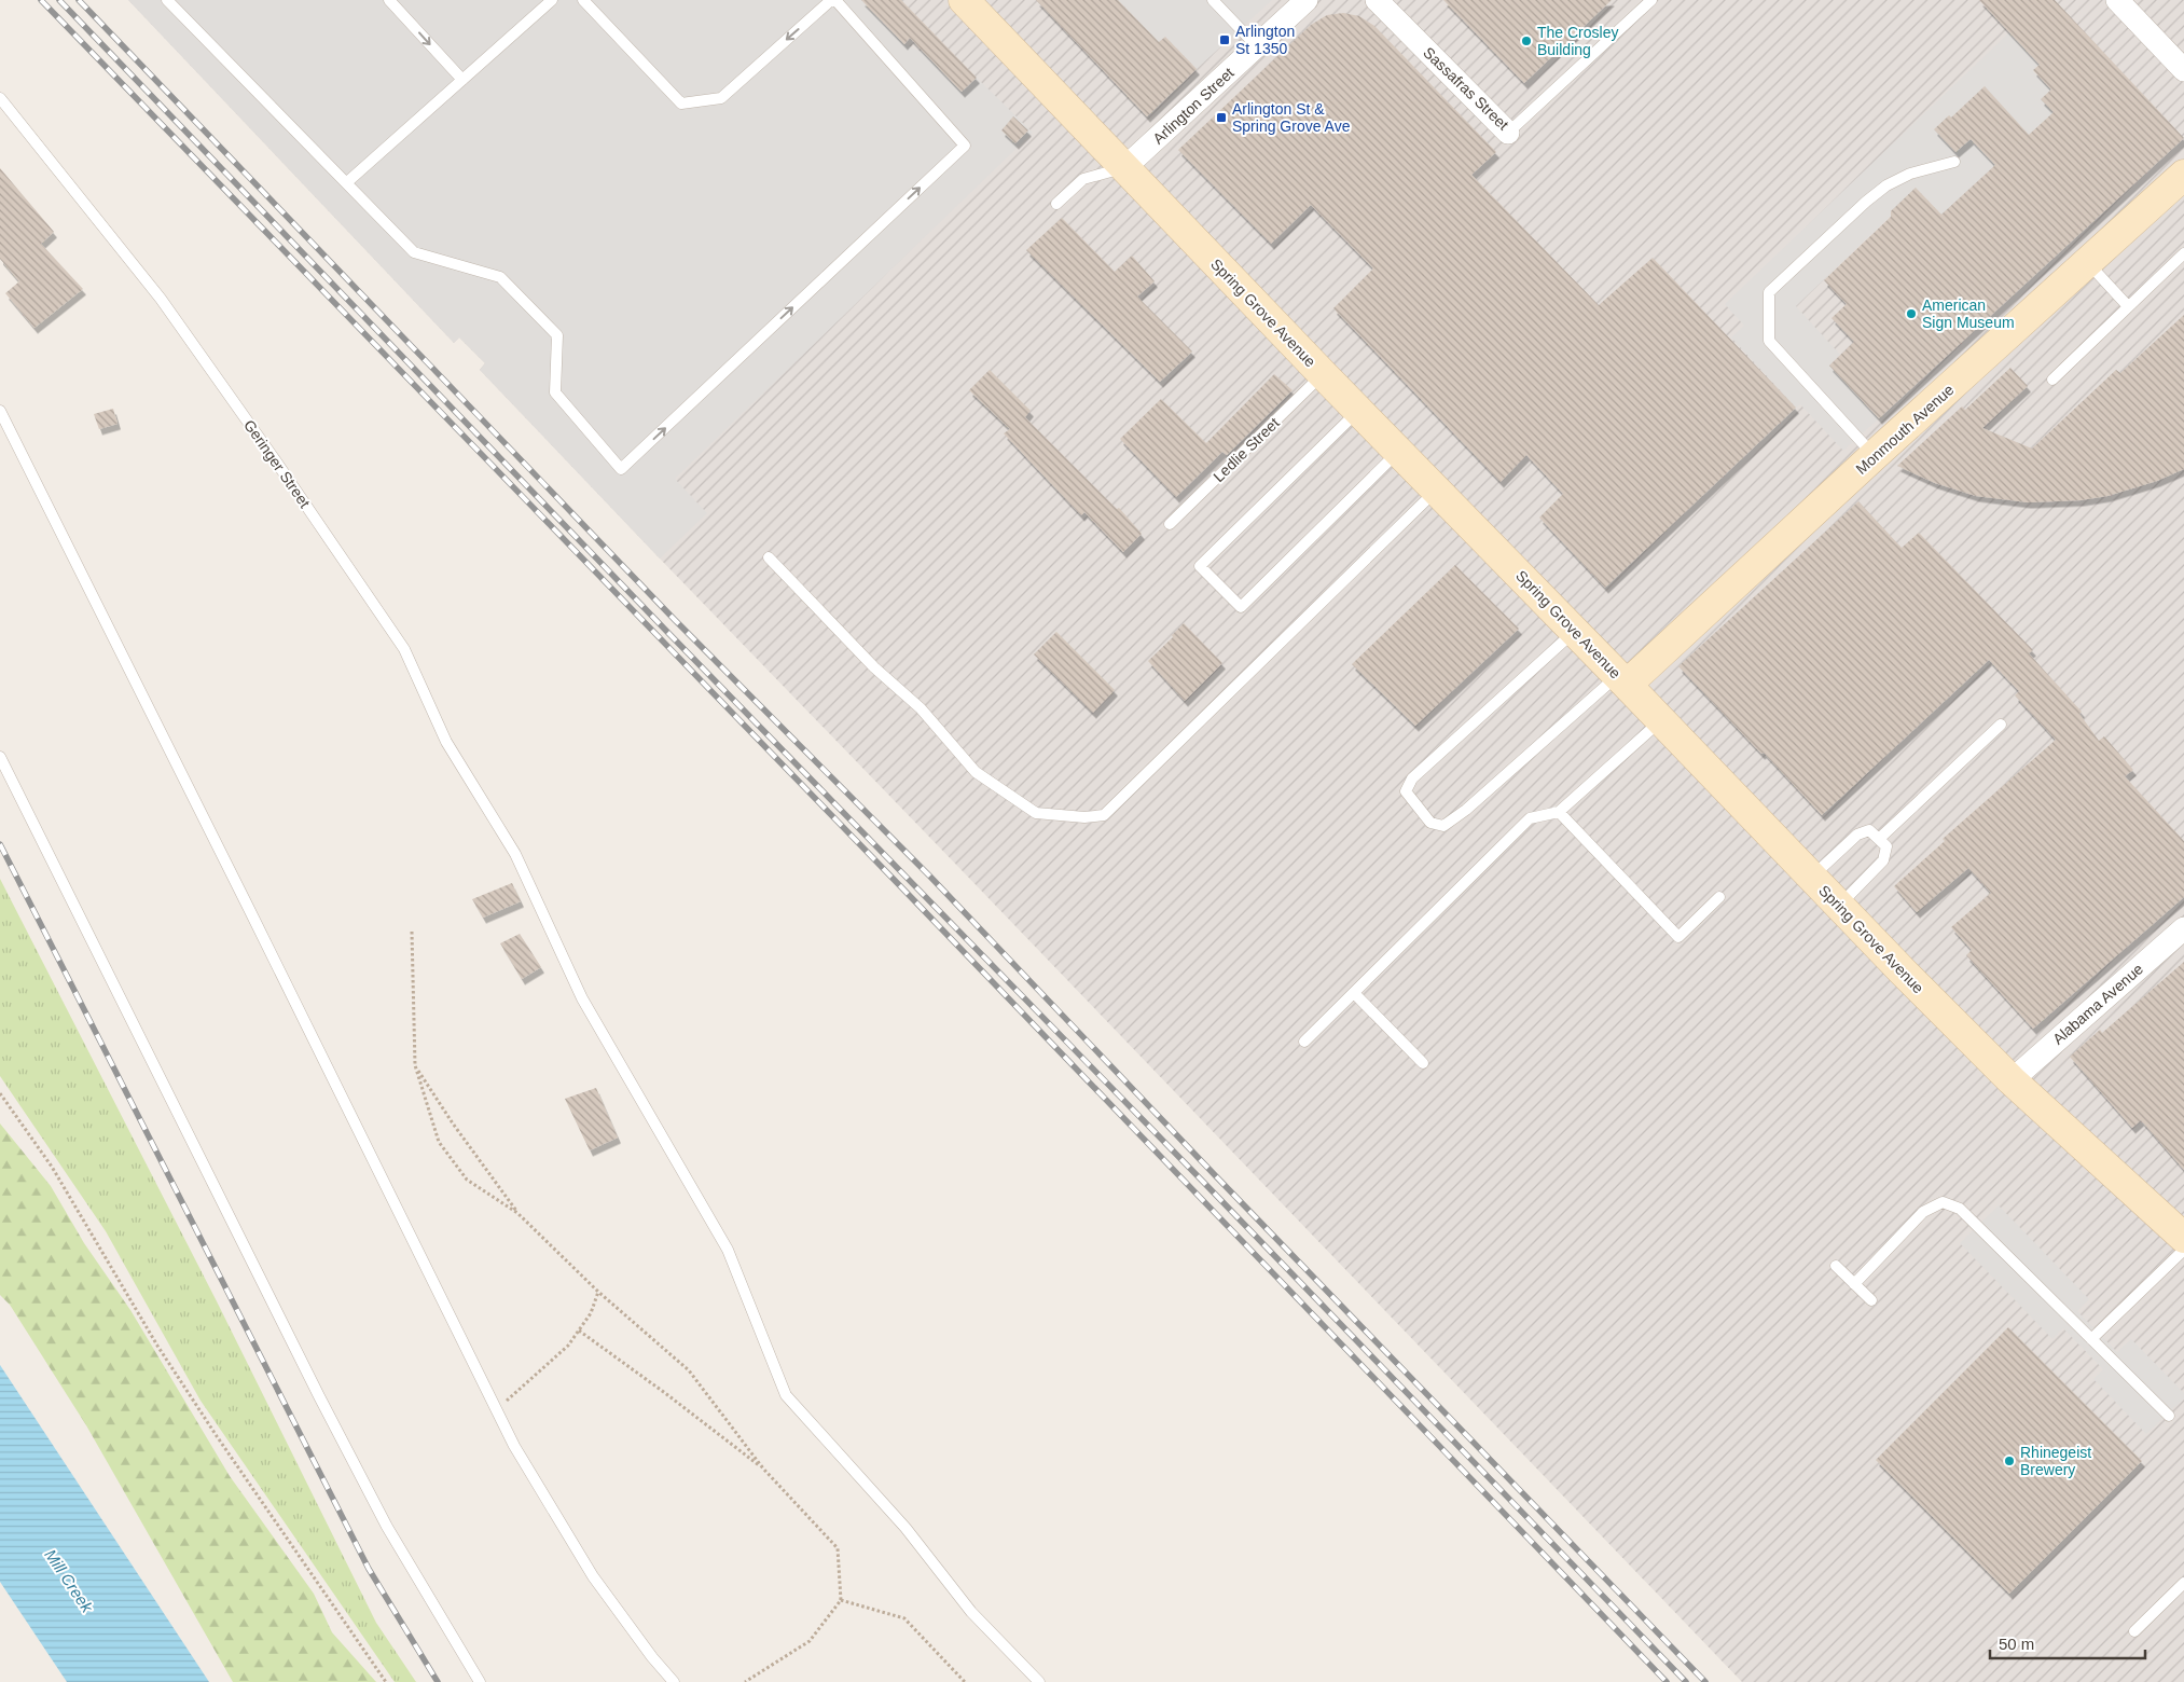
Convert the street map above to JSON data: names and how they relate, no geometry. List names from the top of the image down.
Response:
{
  "streets": {
    "main road": ["Spring Grove Avenue", "Monmouth Avenue"],
    "street": ["Sassafras Street", "Arlington Street", "Alabama Avenue"],
    "lane": ["Ledlie Street", "Geringer Street"]
  },
  "crossings": [
    ["Arlington Street", "Spring Grove Avenue"],
    ["Spring Grove Avenue", "Monmouth Avenue"],
    ["Spring Grove Avenue", "Ledlie Street"],
    ["Spring Grove Avenue", "Alabama Avenue"]
  ],
  "water": ["Mill Creek"],
  "places": {
    "transit": ["Arlington St 1350", "Arlington St & Spring Grove Ave"],
    "other": ["The Crosley Building", "American Sign Museum", "Rhinegeist Brewery"]
  },
  "scale_bar": "50 m"
}
